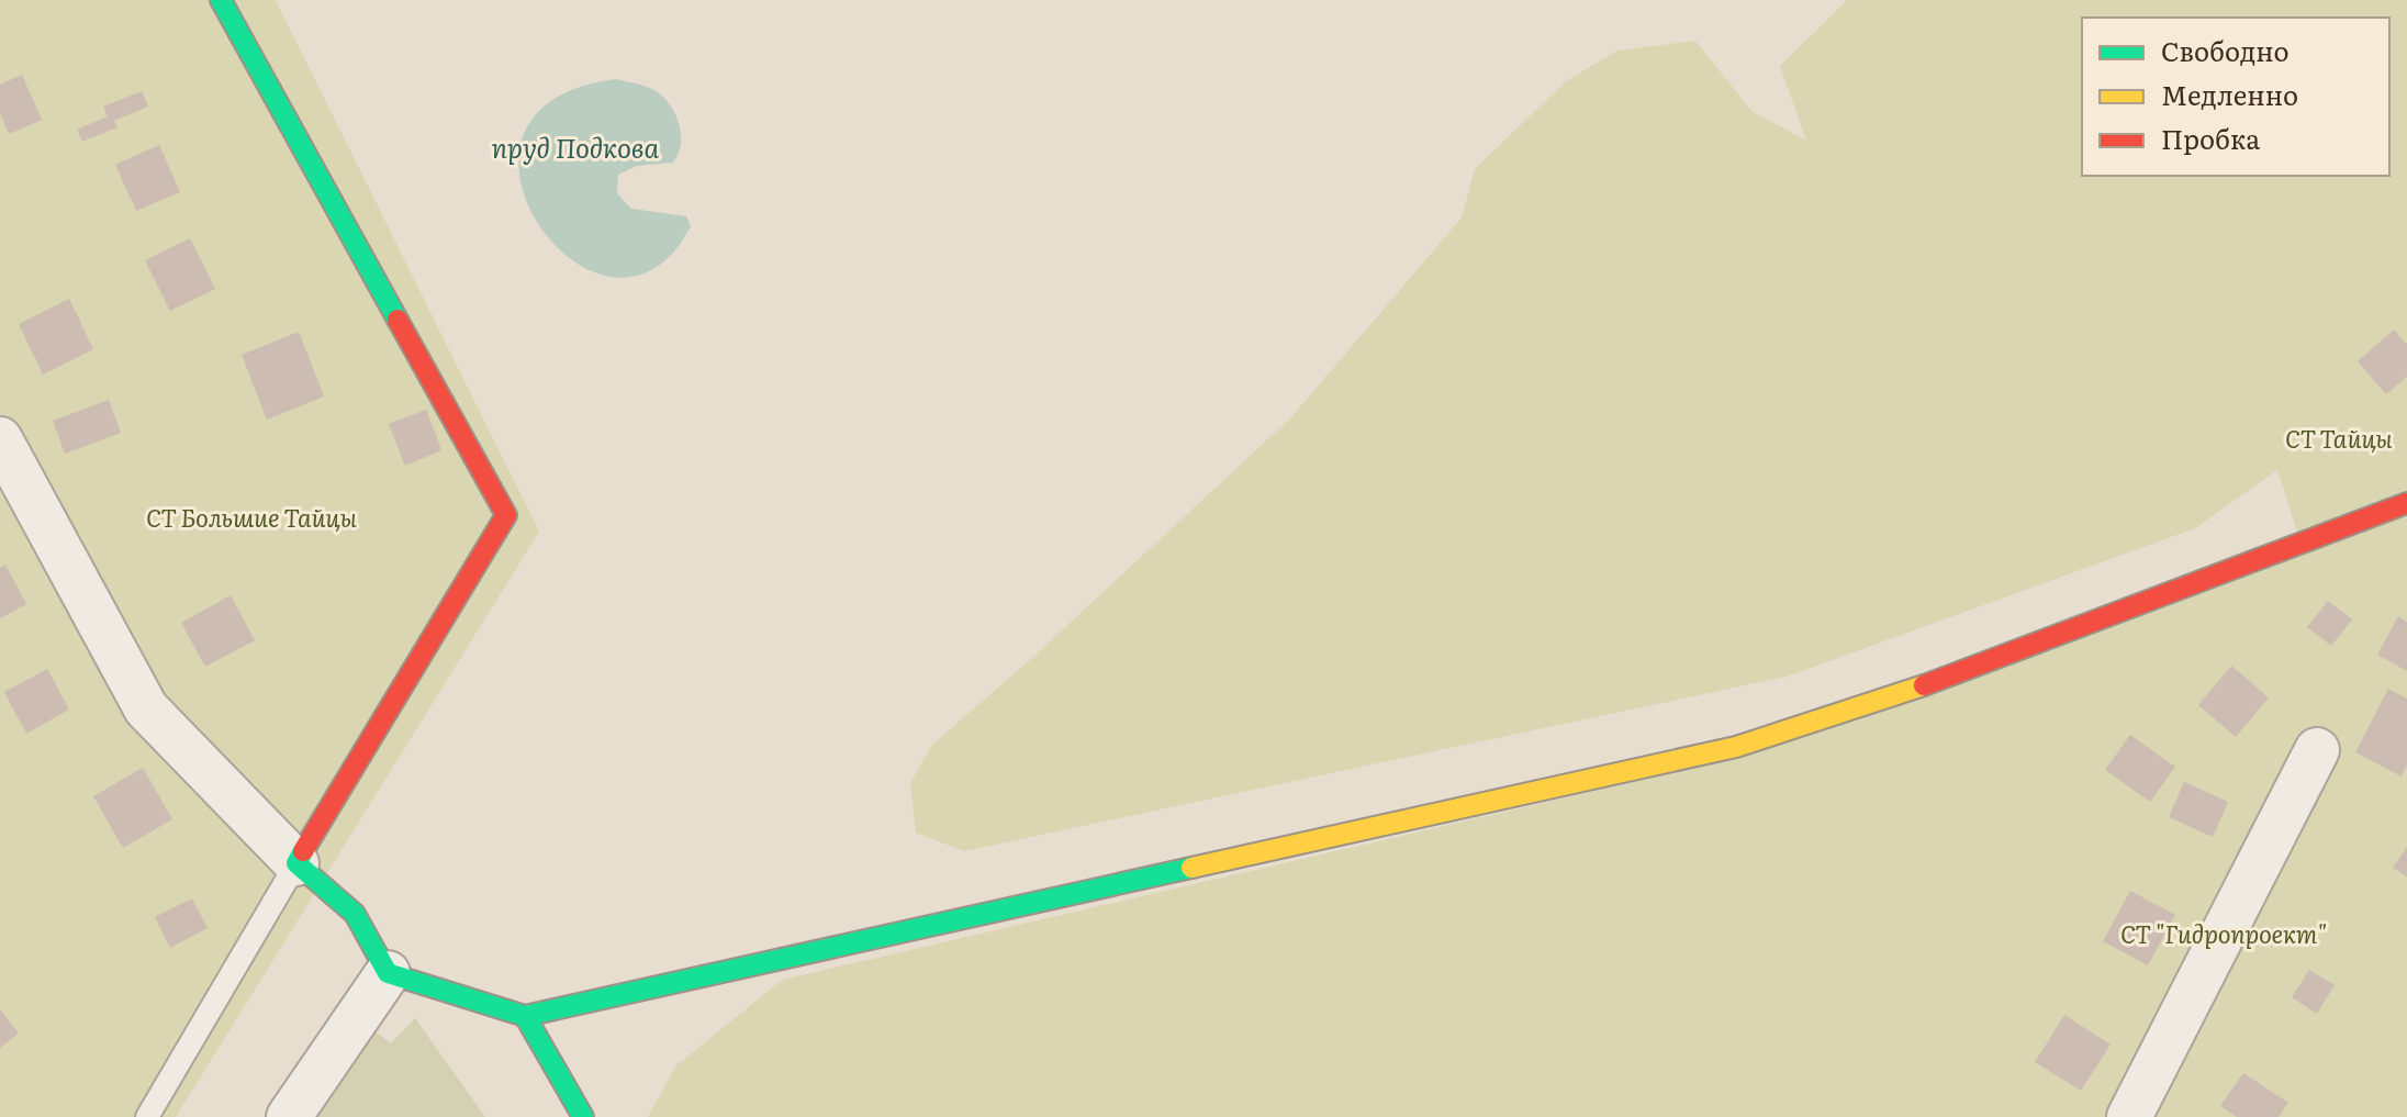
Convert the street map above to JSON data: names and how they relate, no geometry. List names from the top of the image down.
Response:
{
  "water": ["пруд Подкова"],
  "parks": ["СТ Тайцы", "СТ Большие Тайцы", "СТ \"Гидропроект\""],
  "legend": ["Свободно", "Медленно", "Пробка"]
}
